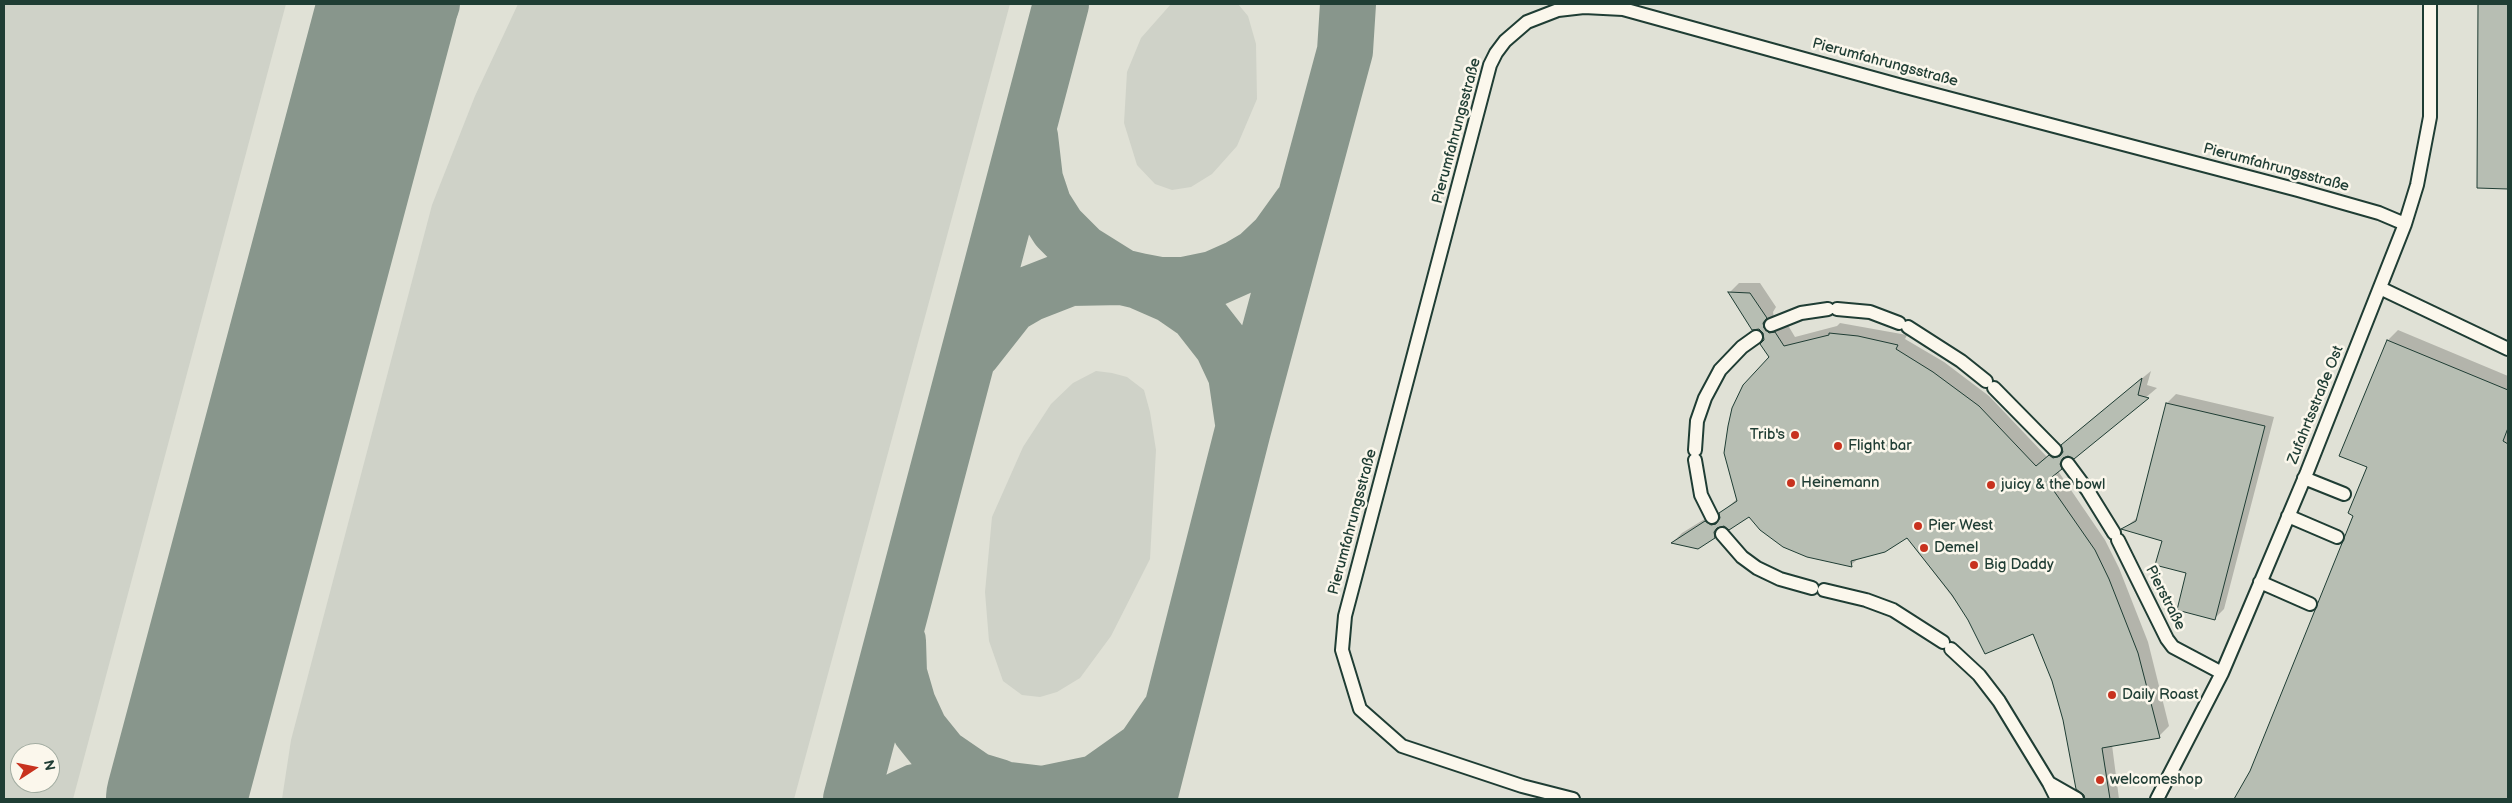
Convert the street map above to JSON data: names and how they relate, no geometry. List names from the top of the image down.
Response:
{
  "streets": {
    "lane": ["Pierumfahrungsstraße", "Zufahrtsstraße Ost", "Pierstraße"]
  },
  "crossings": [
    ["Pierumfahrungsstraße", "Zufahrtsstraße Ost"],
    ["Zufahrtsstraße Ost", "Pierstraße"]
  ],
  "places": [
    "Trib's",
    "Flight bar",
    "Heinemann",
    "juicy & the bowl",
    "Pier West",
    "Demel",
    "Big Daddy",
    "Daily Roast",
    "welcomeshop"
  ],
  "north": "right"
}
